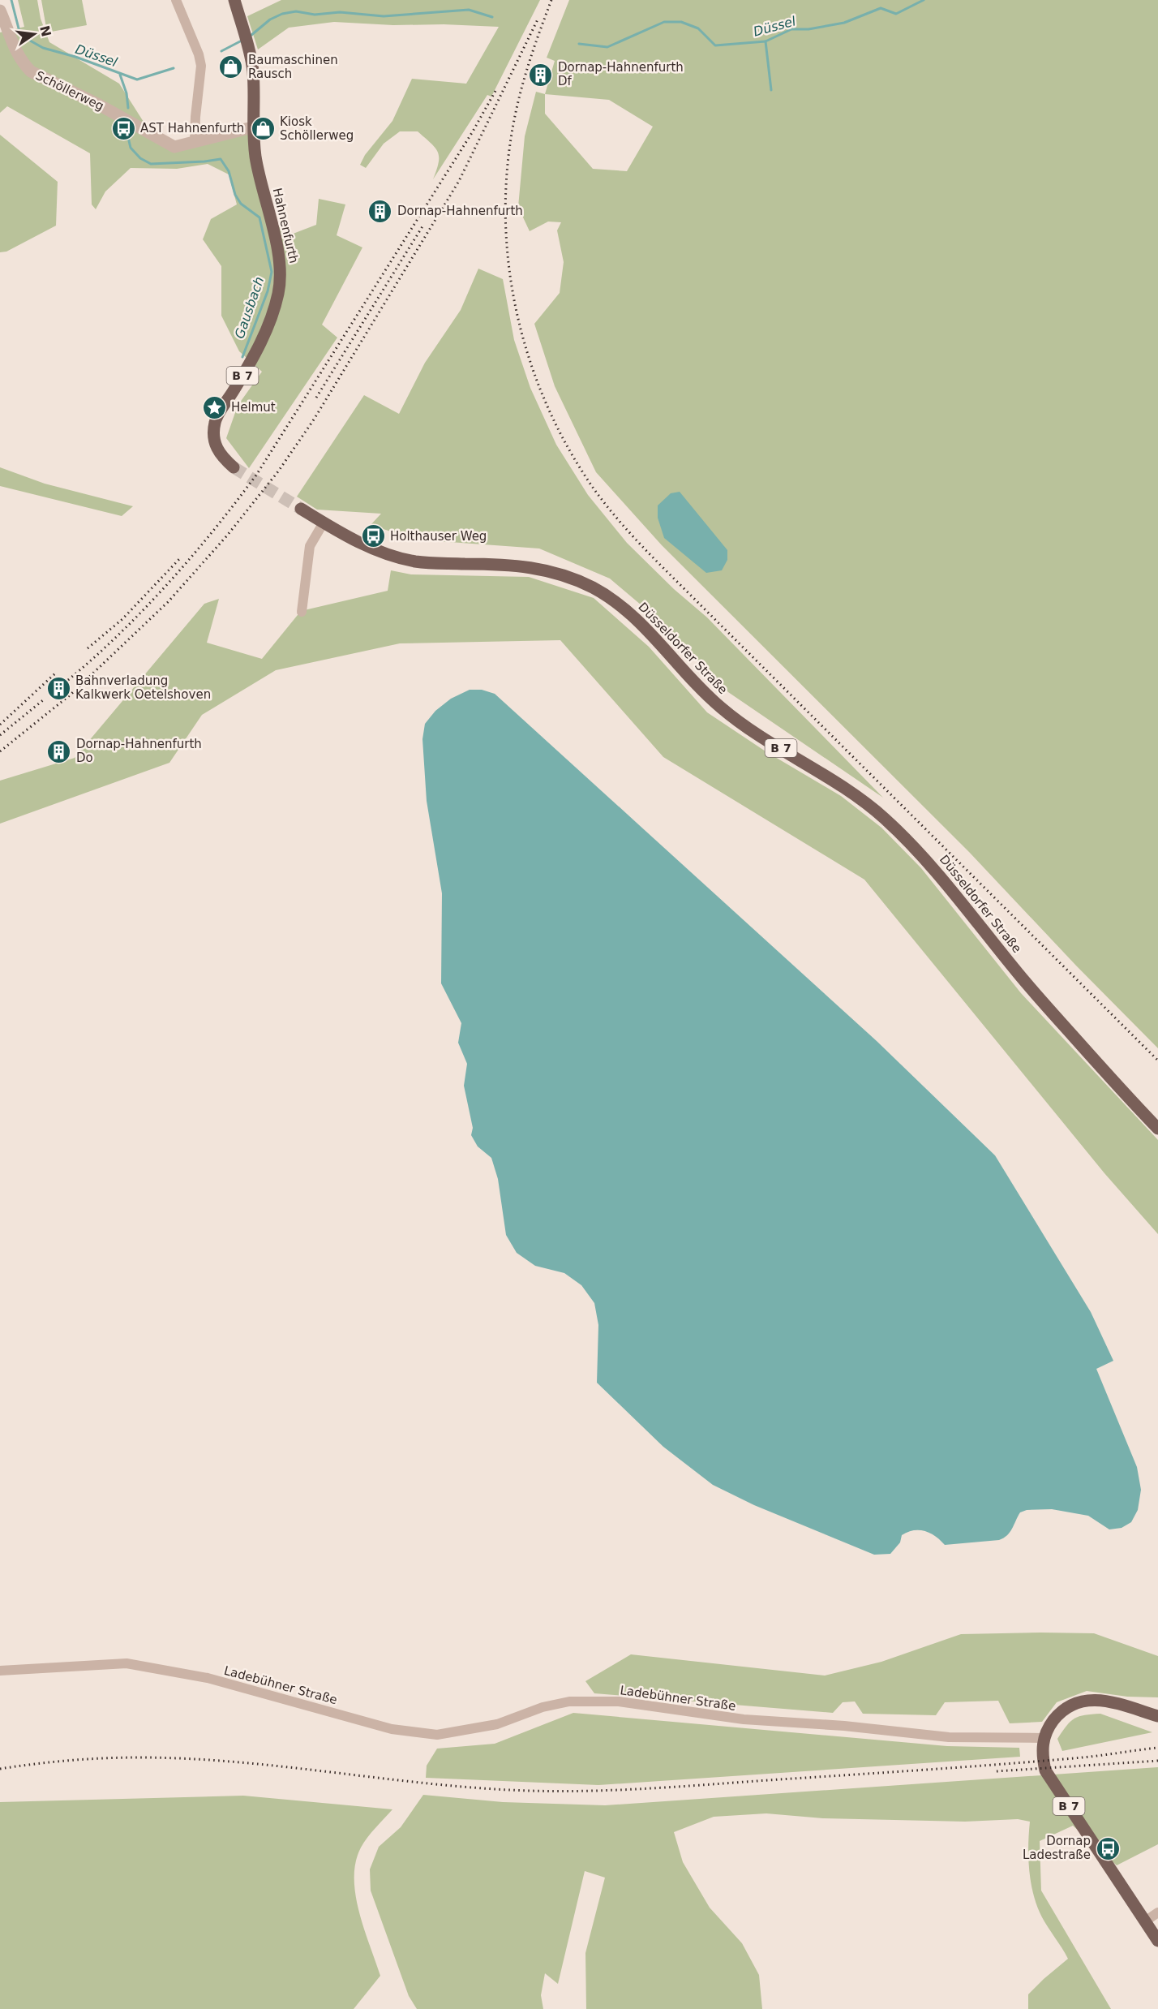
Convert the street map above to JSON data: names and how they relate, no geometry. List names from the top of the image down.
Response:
{
  "streets": {
    "main road": ["Hahnenfurth", "B 7", "Düsseldorfer Straße"],
    "street": ["Schöllerweg", "Ladebühner Straße"]
  },
  "crossings": [
    ["Schöllerweg", "Hahnenfurth"],
    ["B 7", "Ladebühner Straße"]
  ],
  "water": ["Düssel", "Gausbach"],
  "places": {
    "shop": ["Baumaschinen Rausch", "Kiosk Schöllerweg"],
    "building": [
      "Dornap-Hahnenfurth Df",
      "Dornap-Hahnenfurth",
      "Bahnverladung Kalkwerk Oetelshoven",
      "Dornap-Hahnenfurth Do"
    ],
    "bus stop": ["AST Hahnenfurth", "Holthauser Weg", "Dornap Ladestraße"],
    "place": ["Helmut"]
  },
  "north": "right"
}
